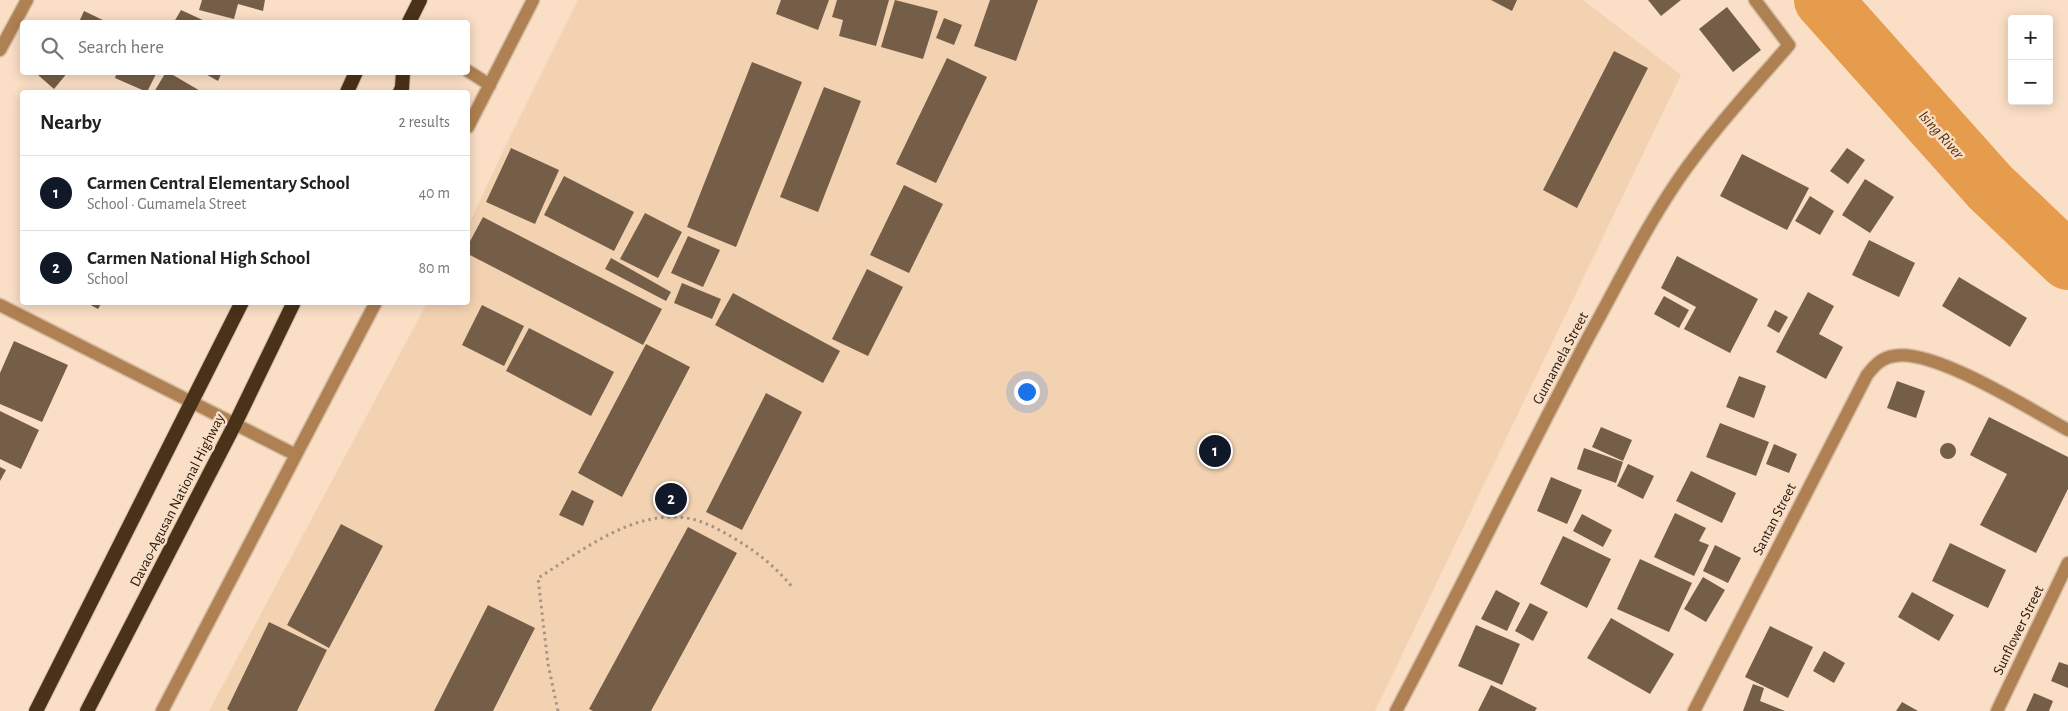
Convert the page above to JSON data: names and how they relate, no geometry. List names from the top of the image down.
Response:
{
  "streets": {
    "highway": ["Davao-Agusan National Highway"],
    "street": ["Gumamela Street", "Santan Street", "Sunflower Street"]
  },
  "water": ["Ising River"],
  "page": {
    "map_buttons": ["+", "−"],
    "search": "Search here",
    "heading": ["Nearby", "2 results"],
    "list": [
      {
        "mark": "1",
        "name": "Carmen Central Elementary School",
        "note": "School · Gumamela Street",
        "value": "40 m"
      },
      {
        "mark": "2",
        "name": "Carmen National High School",
        "note": "School",
        "value": "80 m"
      }
    ],
    "pins": ["1", "2"]
  }
}
